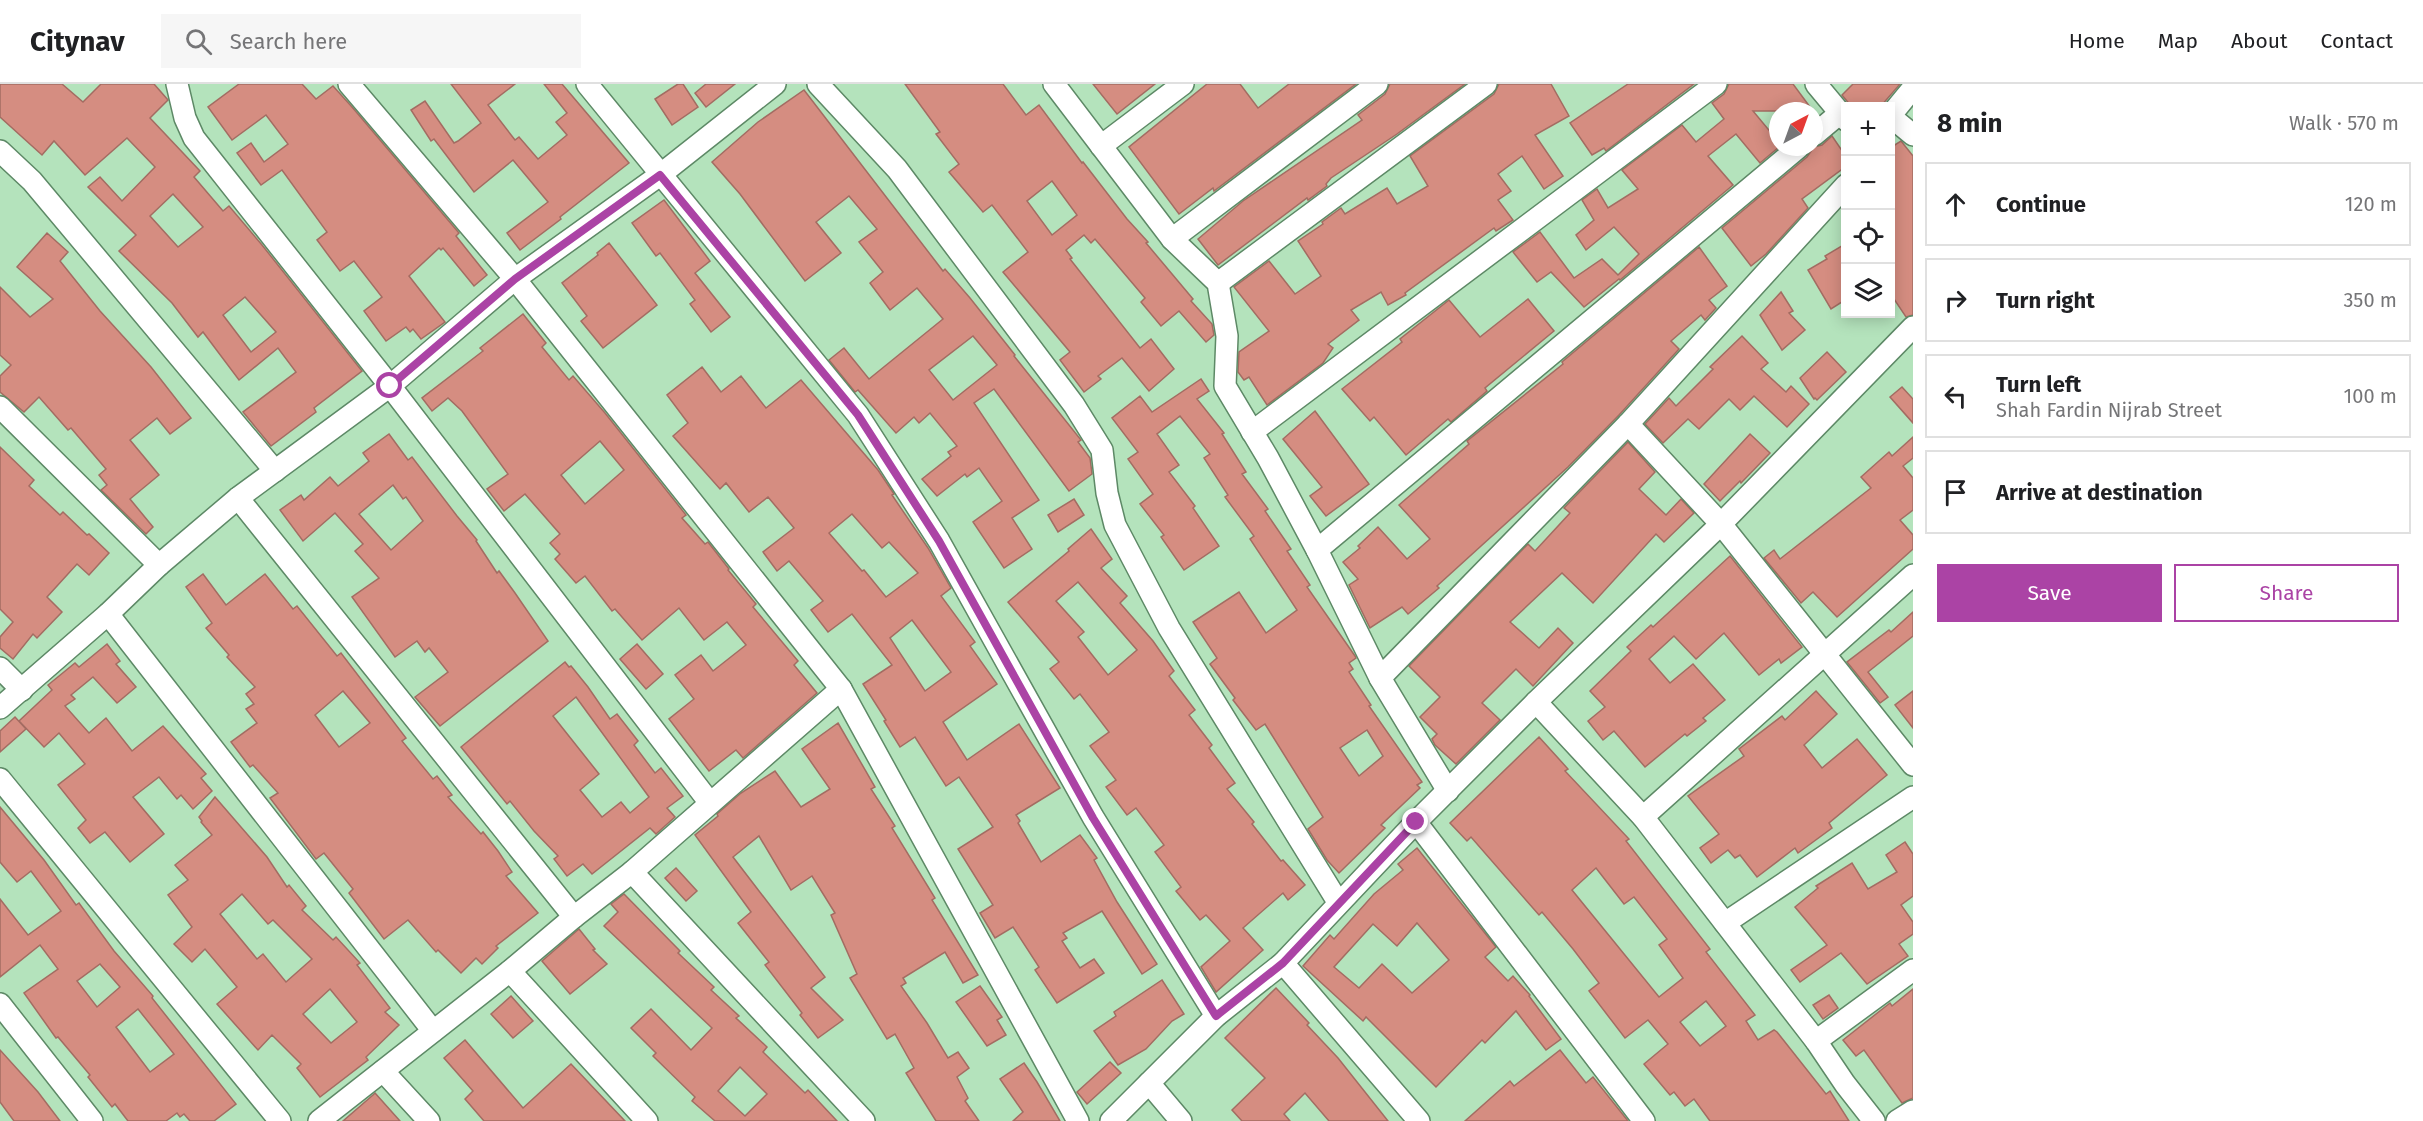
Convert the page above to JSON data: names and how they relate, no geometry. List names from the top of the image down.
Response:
{
  "north": "top right",
  "page": {
    "header": "Citynav",
    "search": "Search here",
    "nav": [
      "Home",
      "Map",
      "About",
      "Contact"
    ],
    "heading": ["8 min", "Walk · 570 m"],
    "map_buttons": ["+", "−"],
    "list": [
      ["Continue", "120 m"],
      ["Turn right", "350 m"],
      ["Turn left", "Shah Fardin Nijrab Street", "100 m"],
      "Arrive at destination"
    ],
    "buttons": ["Save", "Share"]
  }
}
